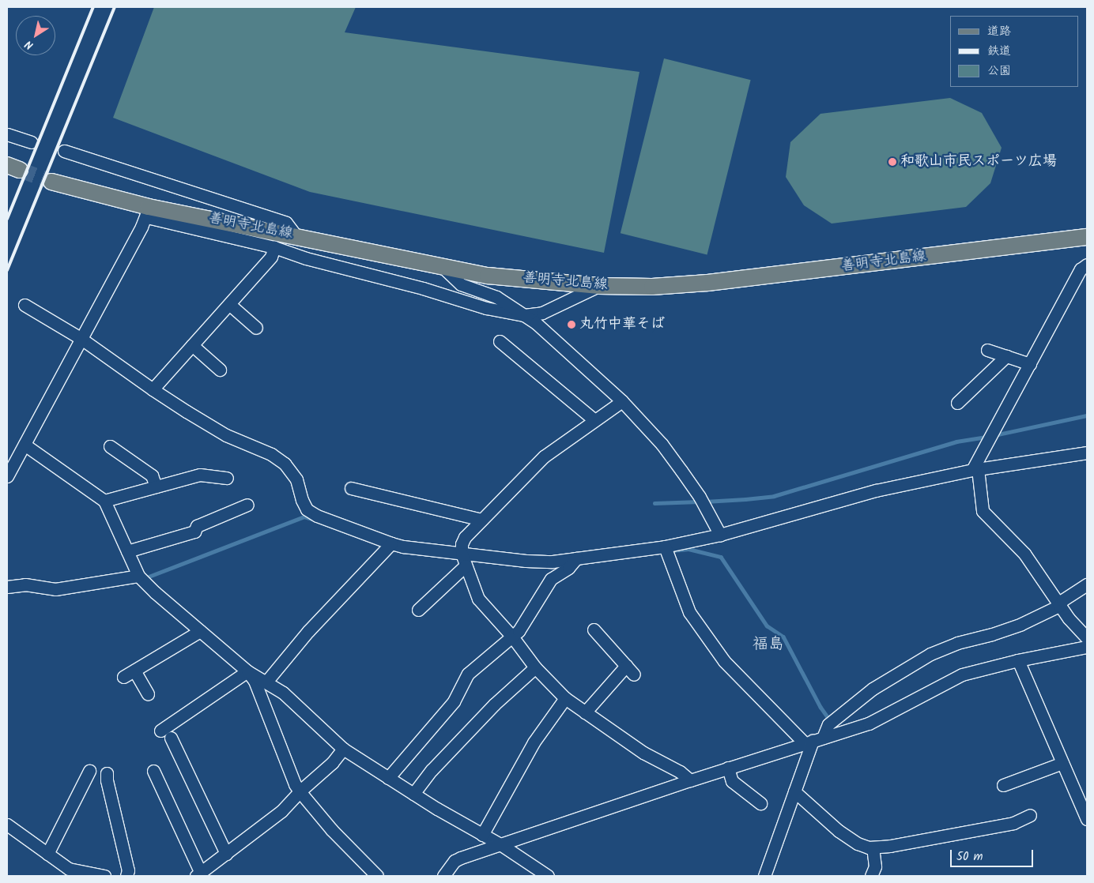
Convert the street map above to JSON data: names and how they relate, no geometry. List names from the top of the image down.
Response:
{
  "streets": {
    "main road": ["善明寺北島線"]
  },
  "districts": ["福島"],
  "places": ["和歌山市民スポーツ広場", "丸竹中華そば"],
  "legend": ["道路", "鉄道", "公園"],
  "scale_bar": "50 m",
  "north": "bottom left"
}
